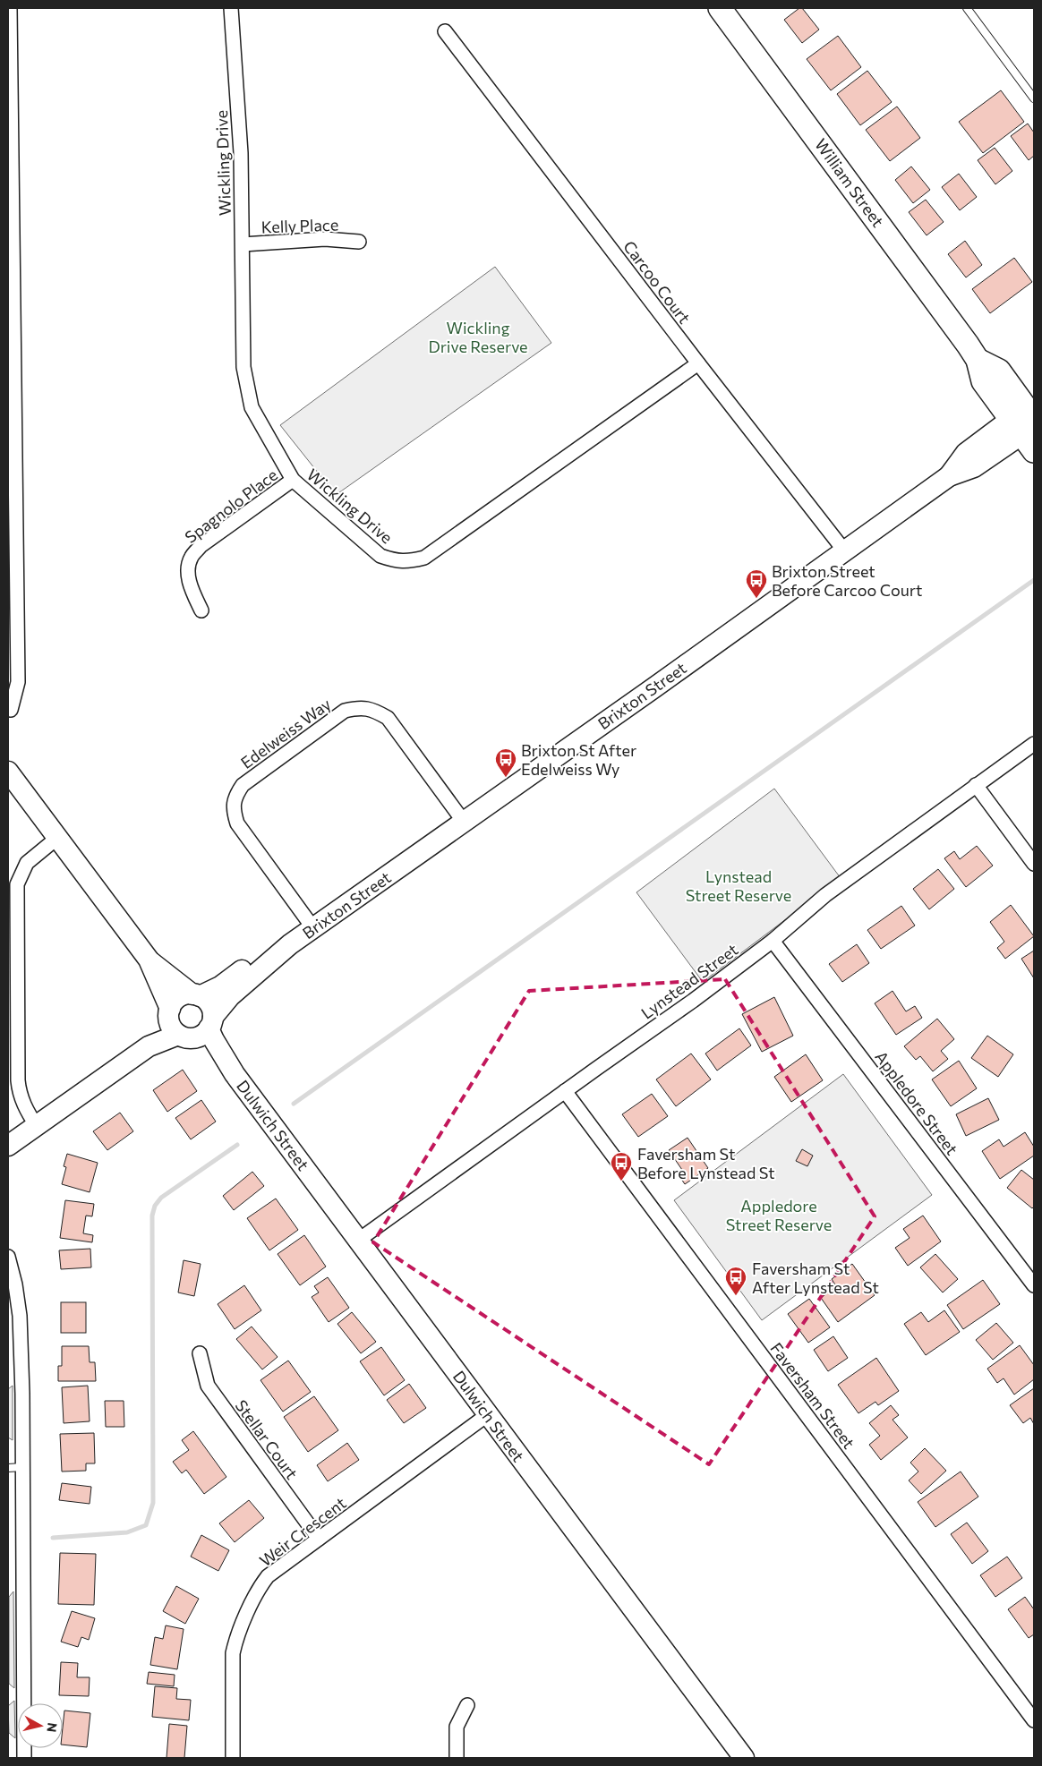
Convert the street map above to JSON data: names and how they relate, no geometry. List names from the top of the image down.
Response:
{
  "streets": {
    "main road": ["William Street", "Brixton Street", "Dulwich Street"],
    "street": [
      "Wickling Drive",
      "Kelly Place",
      "Carcoo Court",
      "Spagnolo Place",
      "Edelweiss Way",
      "Lynstead Street",
      "Appledore Street",
      "Faversham Street",
      "Stellar Court",
      "Weir Crescent"
    ]
  },
  "crossings": [
    ["Wickling Drive", "Kelly Place"],
    ["Wickling Drive", "Carcoo Court"],
    ["Wickling Drive", "Spagnolo Place"],
    ["William Street", "Brixton Street"],
    ["Carcoo Court", "Brixton Street"],
    ["Brixton Street", "Edelweiss Way"],
    ["Brixton Street", "Dulwich Street"],
    ["Lynstead Street", "Appledore Street"],
    ["Lynstead Street", "Dulwich Street"],
    ["Lynstead Street", "Faversham Street"],
    ["Dulwich Street", "Weir Crescent"],
    ["Stellar Court", "Weir Crescent"]
  ],
  "parks": ["Wickling Drive Reserve", "Lynstead Street Reserve", "Appledore Street Reserve"],
  "places": {
    "bus stop": [
      "Brixton Street Before Carcoo Court",
      "Brixton St After Edelweiss Wy",
      "Faversham St Before Lynstead St",
      "Faversham St After Lynstead St"
    ]
  },
  "north": "right"
}
